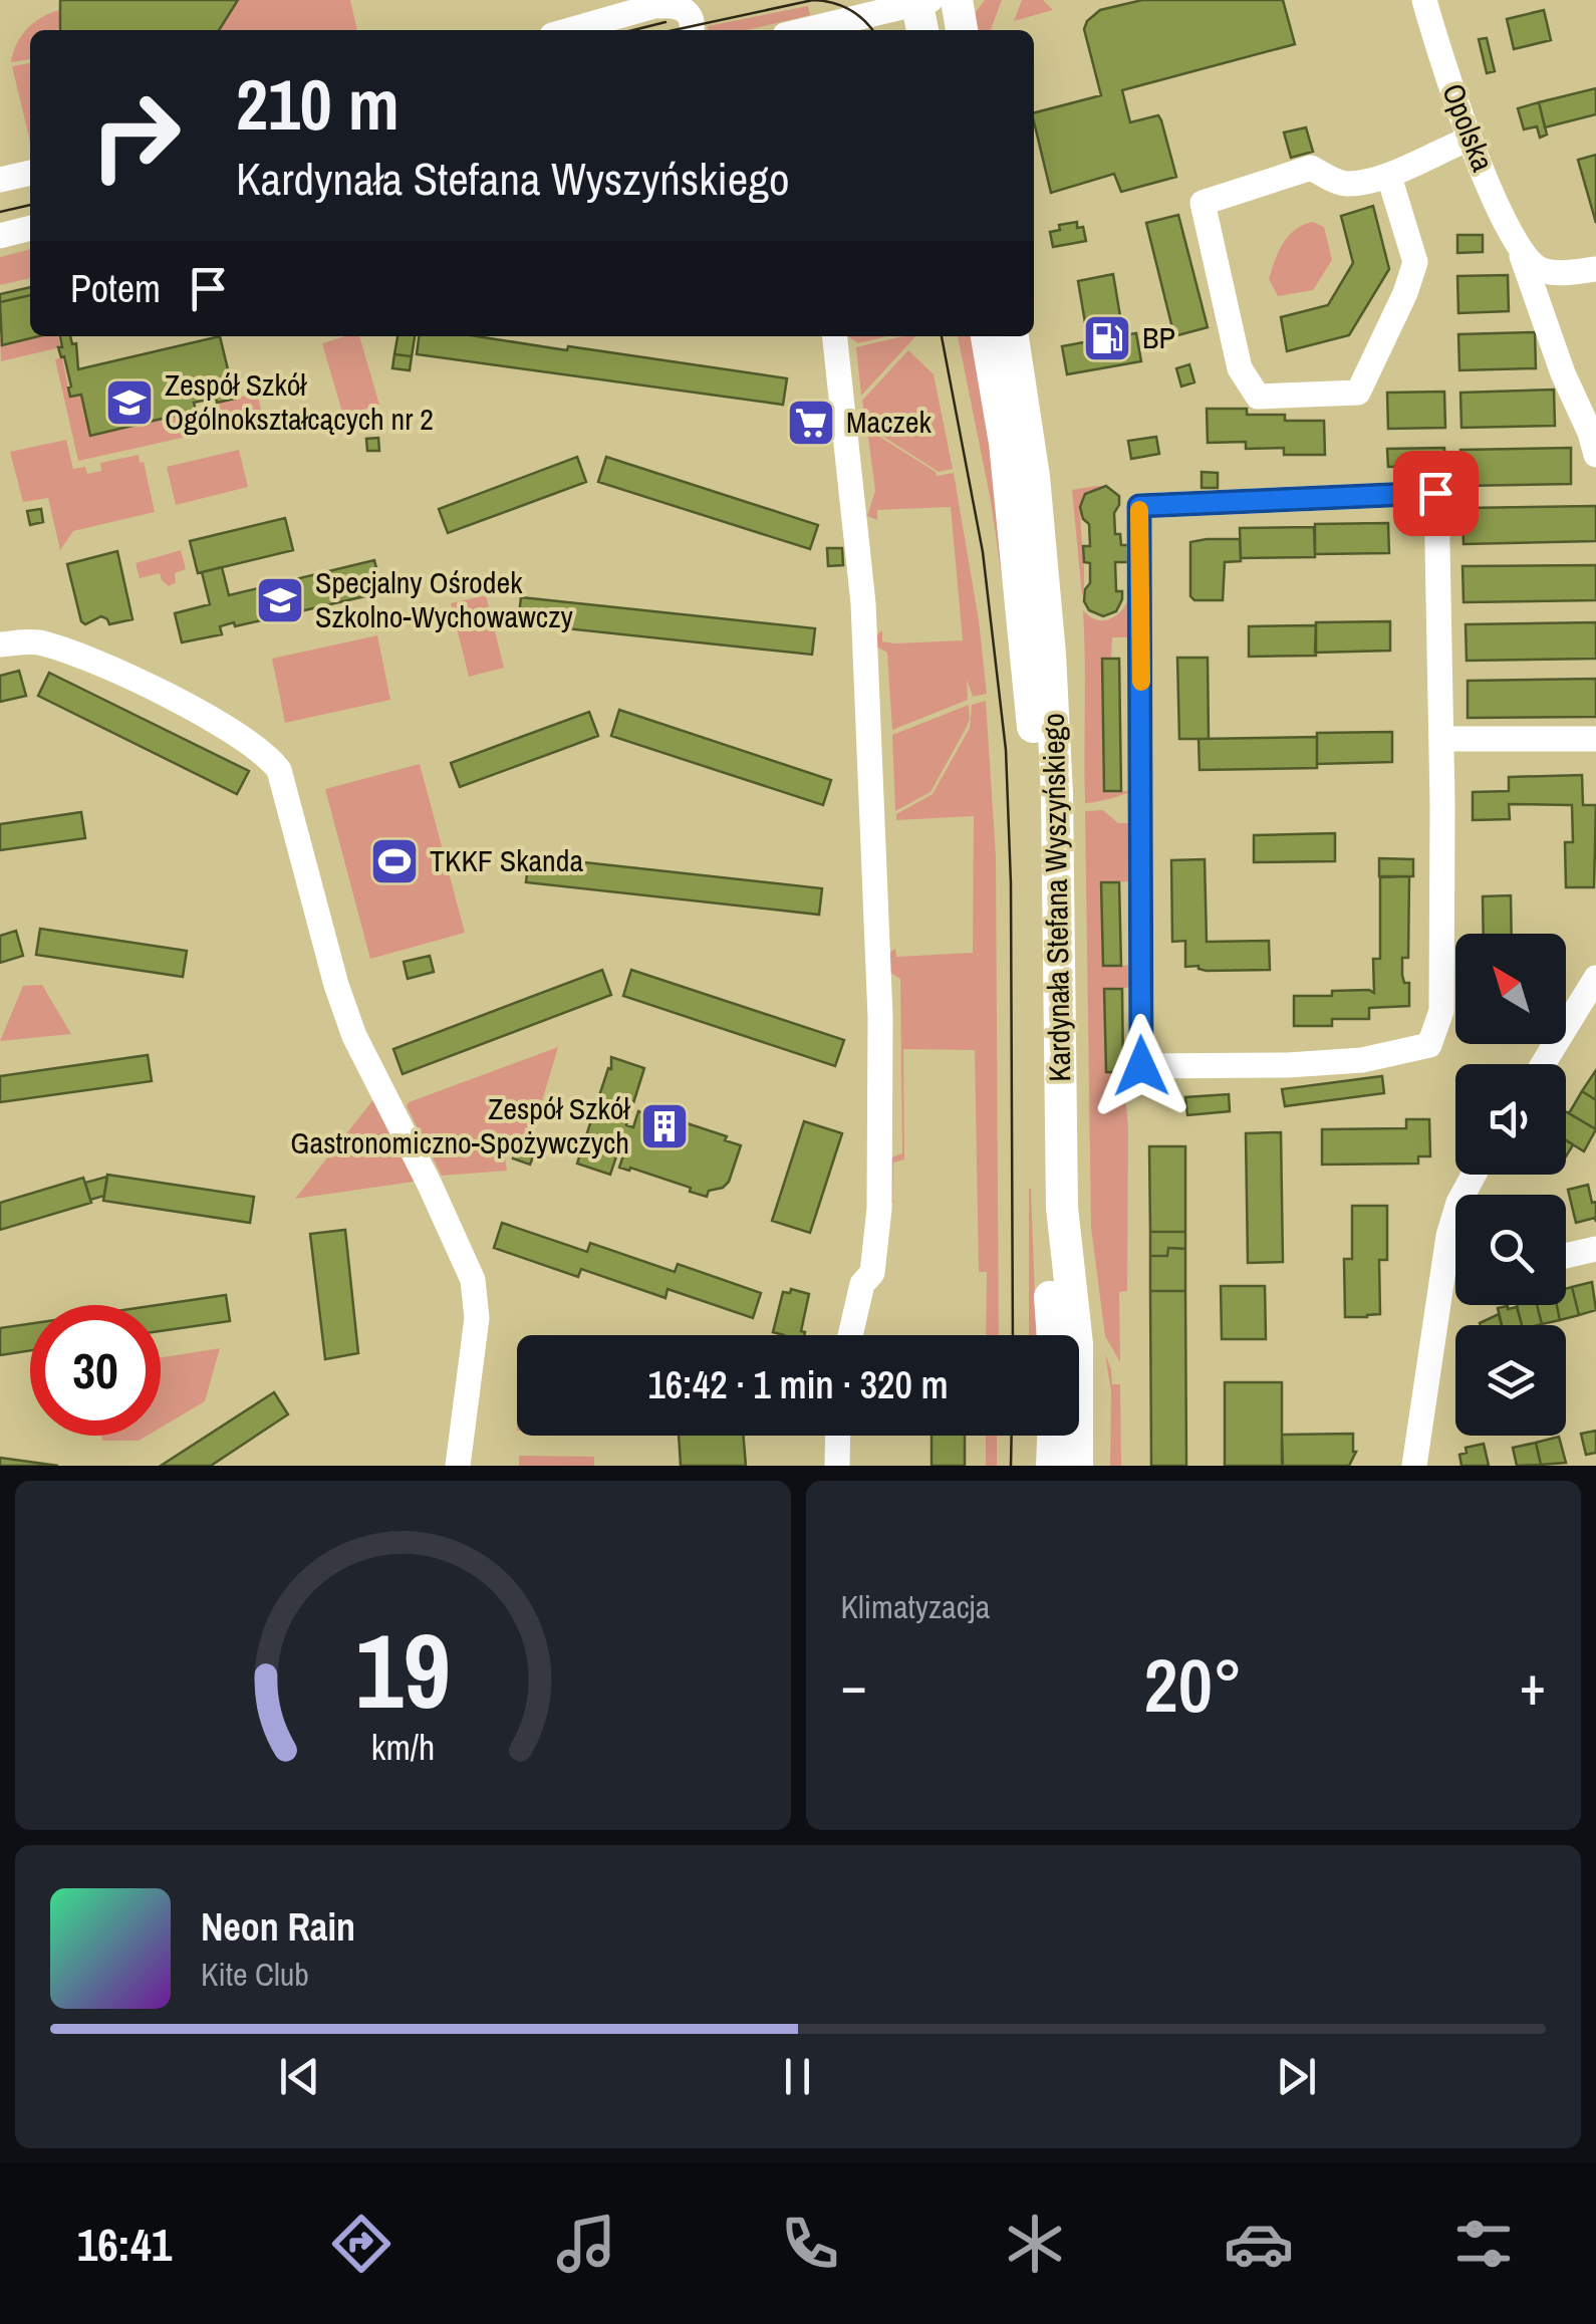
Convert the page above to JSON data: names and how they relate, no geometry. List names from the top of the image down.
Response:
{
  "streets": {
    "main road": ["Kardynała Stefana Wyszyńskiego"],
    "street": ["Opolska"]
  },
  "places": {
    "fuel station": ["BP"],
    "school or university": ["Zespół Szkół Ogólnokształcących nr 2", "Specjalny Ośrodek Szkolno-Wychowawczy"],
    "supermarket": ["Maczek"],
    "sports": ["TKKF Skanda"],
    "building": ["Zespół Szkół Gastronomiczno-Spożywczych"]
  },
  "north": "top left",
  "page": {
    "turn": ["210 m", "Kardynała Stefana Wyszyńskiego"],
    "then": "Potem",
    "limit": "30",
    "trip": "16:42 · 1 min · 320 m",
    "tile": "Klimatyzacja",
    "heat": ["−", "20°", "+"],
    "song": ["Neon Rain", "Kite Club"],
    "tabs": "16:41",
    "gauge": ["19", "km/h"]
  }
}
